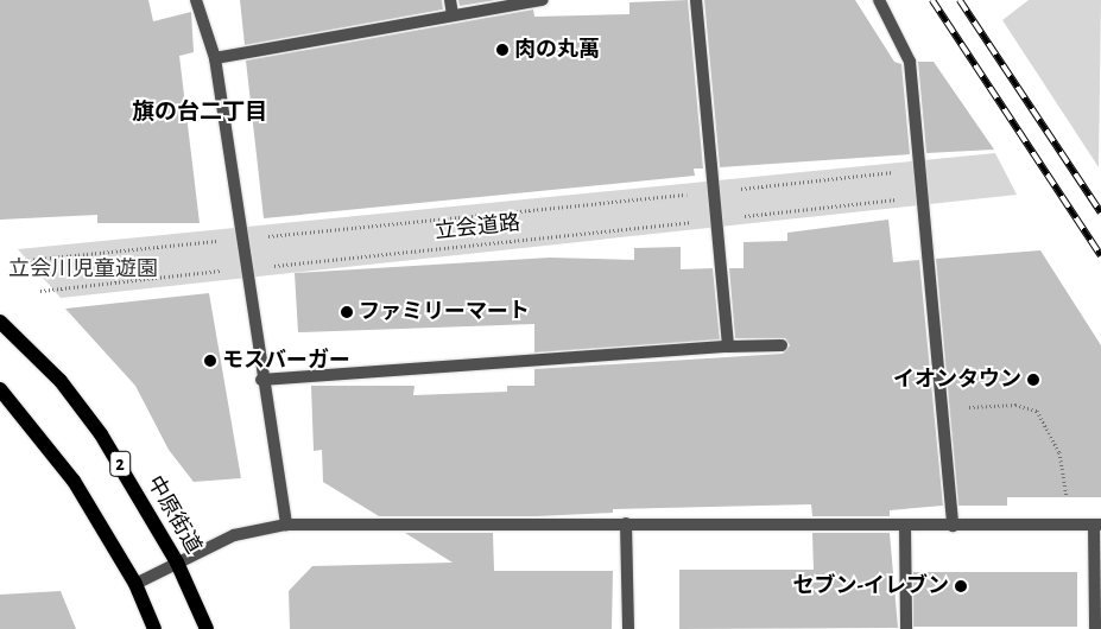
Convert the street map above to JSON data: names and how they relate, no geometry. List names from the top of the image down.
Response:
{
  "streets": {
    "main road": ["2", "中原街道"],
    "path": ["立会道路"]
  },
  "districts": ["旗の台二丁目"],
  "parks": ["立会川児童遊園"],
  "places": [
    "肉の丸萬",
    "ファミリーマート",
    "モスバーガー",
    "イオンタウン",
    "セブン-イレブン"
  ]
}
